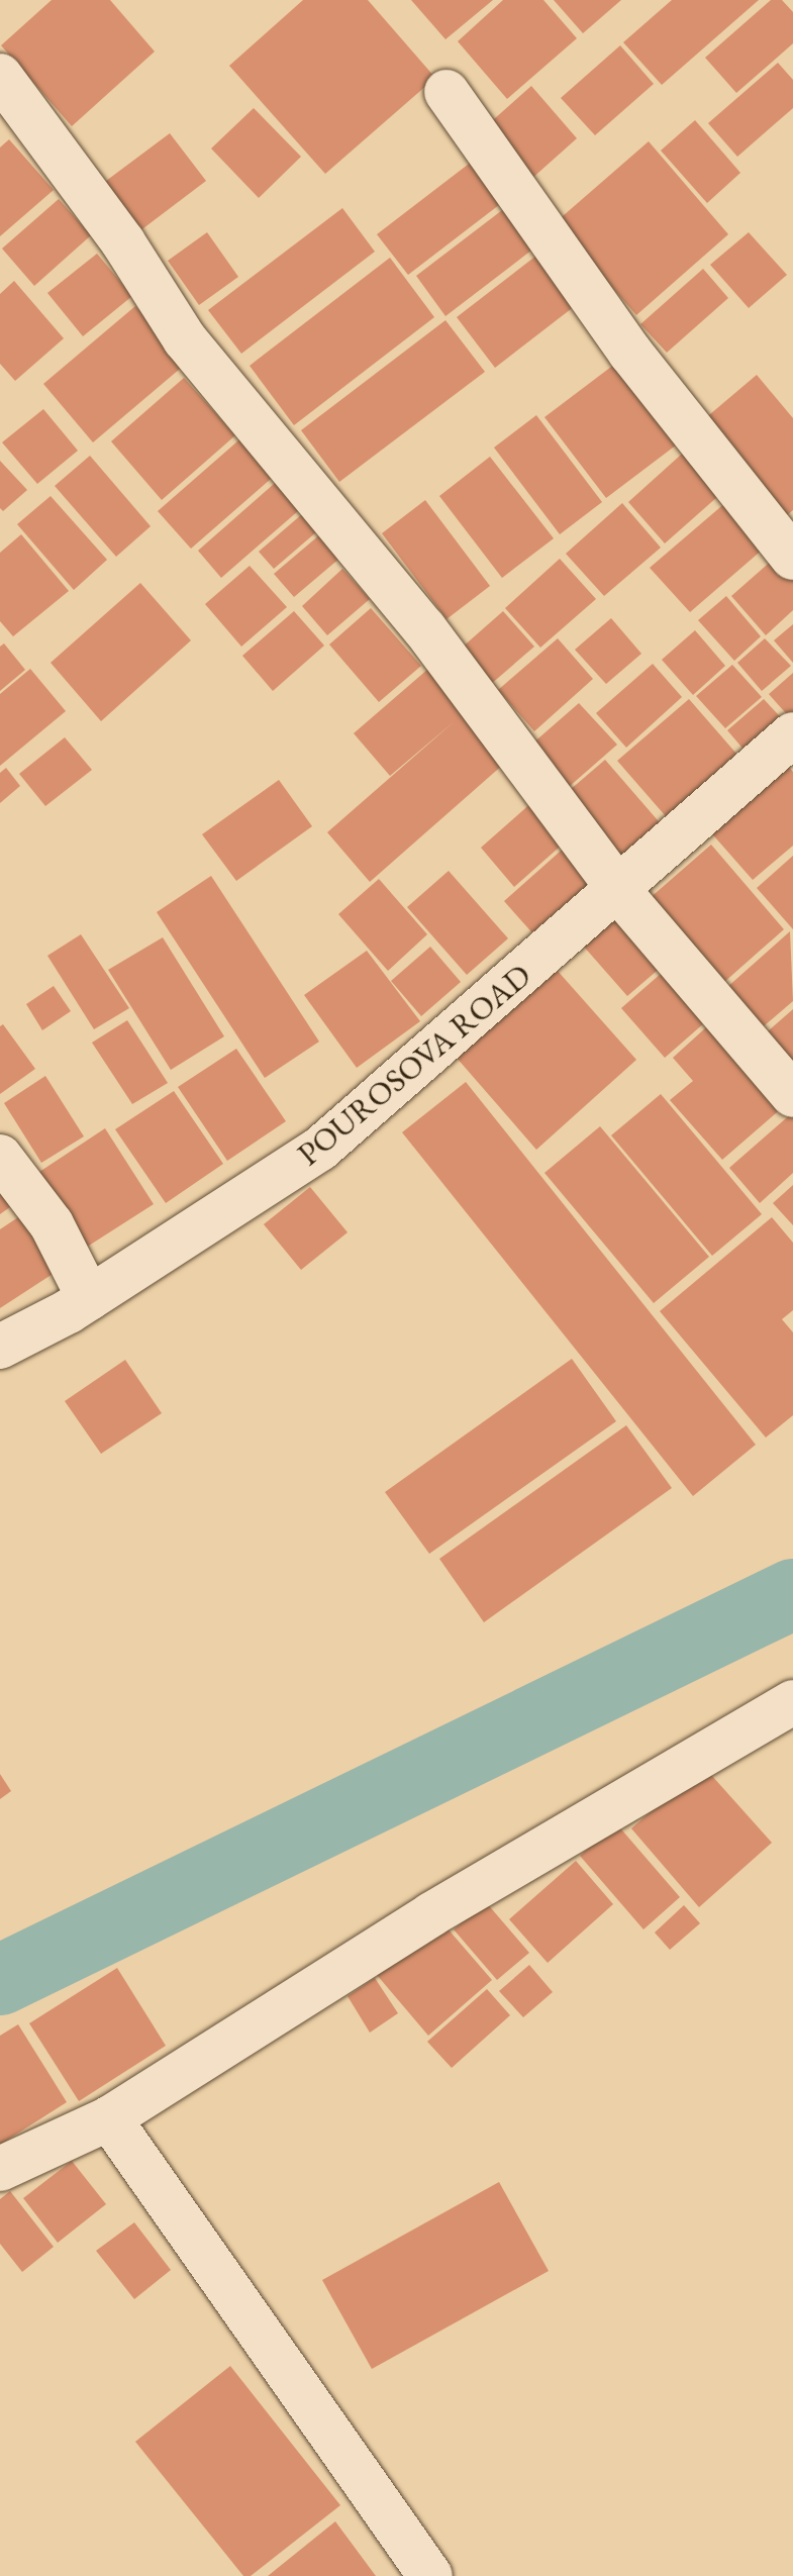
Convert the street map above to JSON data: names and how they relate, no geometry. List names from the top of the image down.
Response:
{
  "streets": {
    "street": ["POUROSOVA ROAD"]
  }
}
